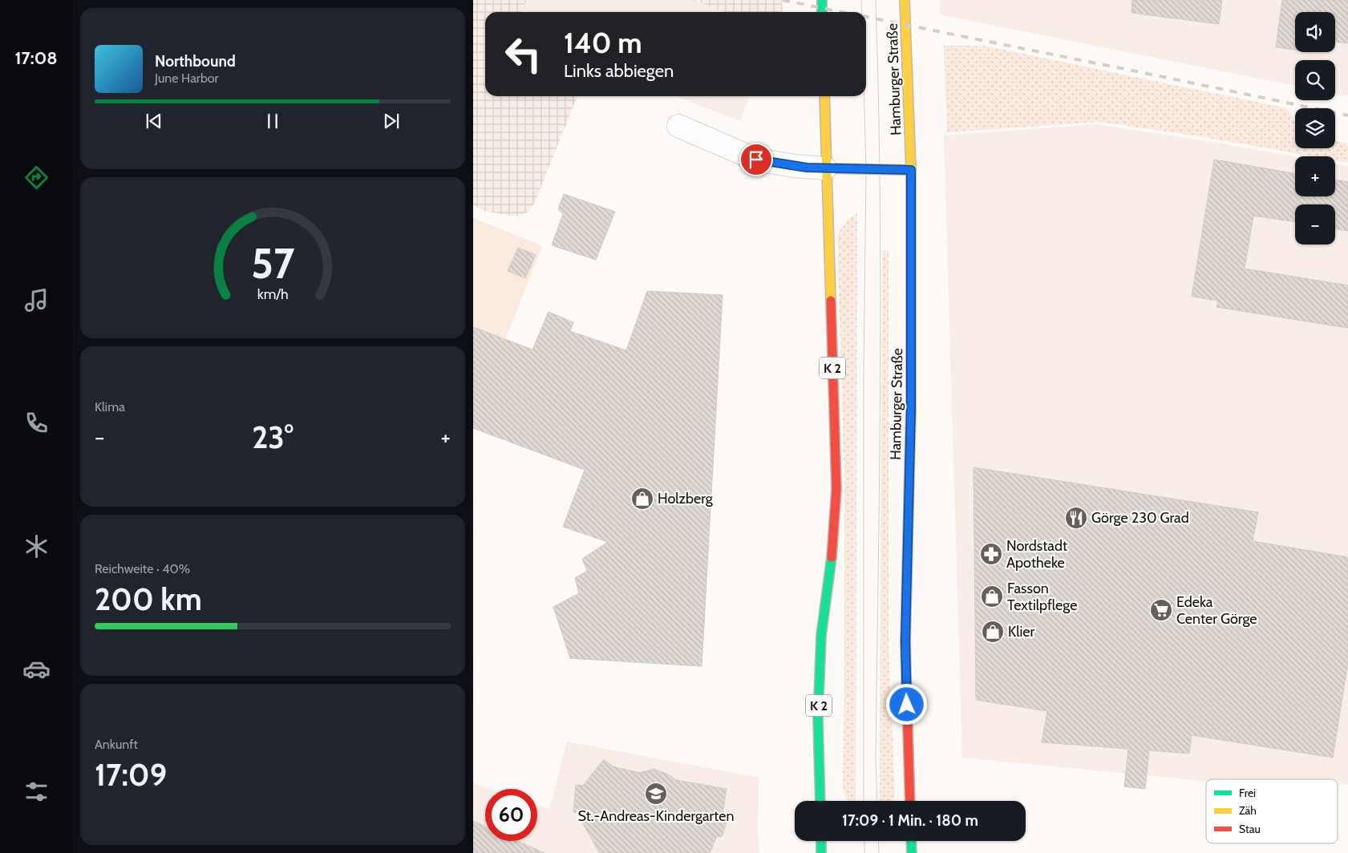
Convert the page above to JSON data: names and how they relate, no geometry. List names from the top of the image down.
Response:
{
  "streets": {
    "main road": ["Hamburger Straße", "K 2"]
  },
  "places": {
    "shop": ["Holzberg", "Fasson Textilpflege", "Klier"],
    "restaurant": ["Görge 230 Grad"],
    "pharmacy": ["Nordstadt Apotheke"],
    "supermarket": ["Edeka Center Görge"],
    "school or university": ["St.-Andreas-Kindergarten"]
  },
  "legend": ["Frei", "Zäh", "Stau"],
  "page": {
    "tabs": "17:08",
    "map_buttons": ["+", "−"],
    "turn": ["140 m", "Links abbiegen"],
    "song": ["Northbound", "June Harbor"],
    "tile": [
      "Klima",
      ["Reichweite · 40%", "200 km"],
      ["Ankunft", "17:09"]
    ],
    "heat": ["−", "23°", "+"],
    "limit": "60",
    "trip": "17:09 · 1 Min. · 180 m",
    "gauge": ["57", "km/h"]
  }
}
